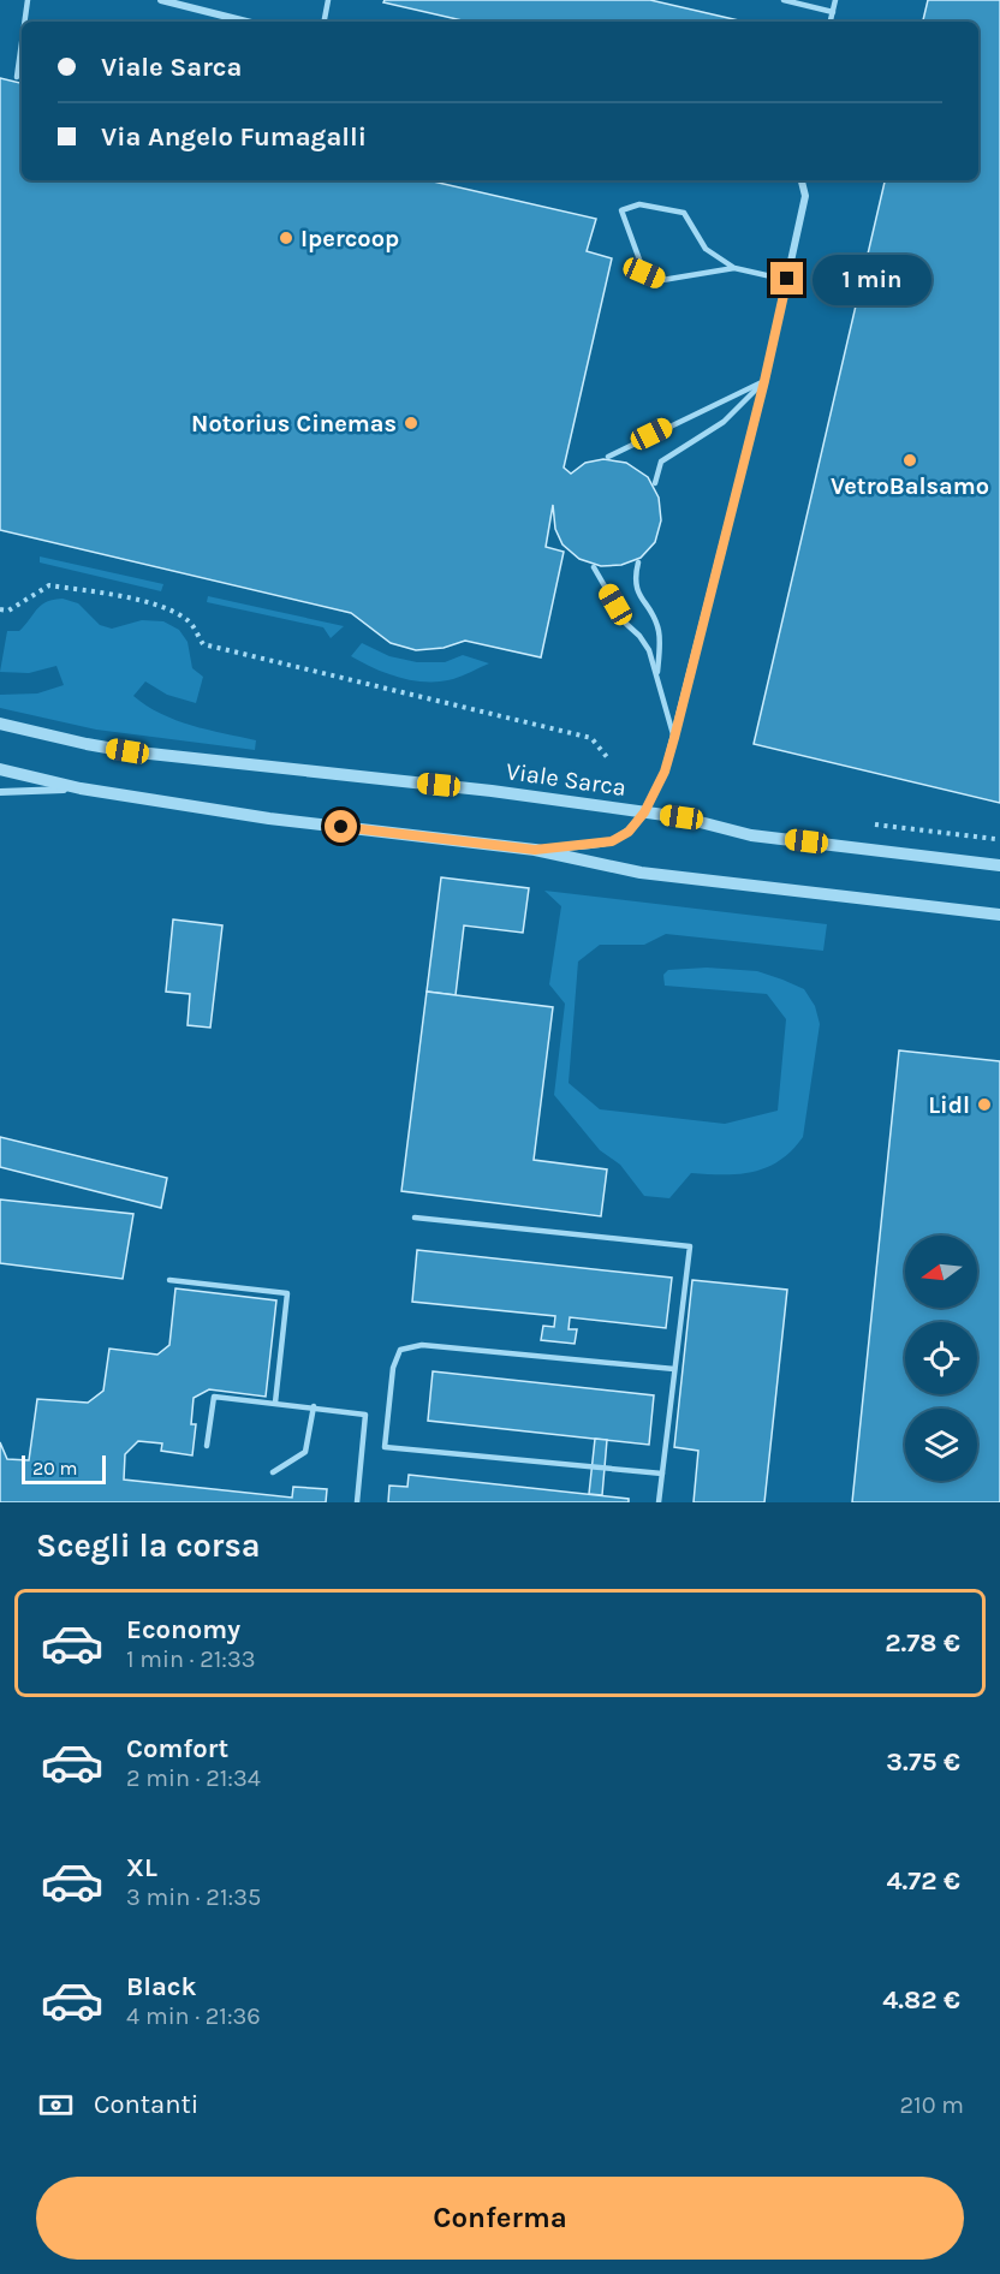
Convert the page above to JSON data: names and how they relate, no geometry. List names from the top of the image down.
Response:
{
  "streets": {
    "street": ["Viale Sarca"]
  },
  "places": [
    "Ipercoop",
    "Notorius Cinemas",
    "VetroBalsamo",
    "Lidl"
  ],
  "scale_bar": "20 m",
  "north": "left",
  "page": {
    "banner": ["Viale Sarca", "Via Angelo Fumagalli"],
    "bubble": "1 min",
    "scale": "20 m",
    "heading": "Scegli la corsa",
    "list": [
      {
        "name": "Economy",
        "note": "1 min · 21:33",
        "value": "2.78 €"
      },
      {
        "name": "Comfort",
        "note": "2 min · 21:34",
        "value": "3.75 €"
      },
      {
        "name": "XL",
        "note": "3 min · 21:35",
        "value": "4.72 €"
      },
      {
        "name": "Black",
        "note": "4 min · 21:36",
        "value": "4.82 €"
      }
    ],
    "pay": ["Contanti", "210 m"],
    "buttons": "Conferma"
  }
}
